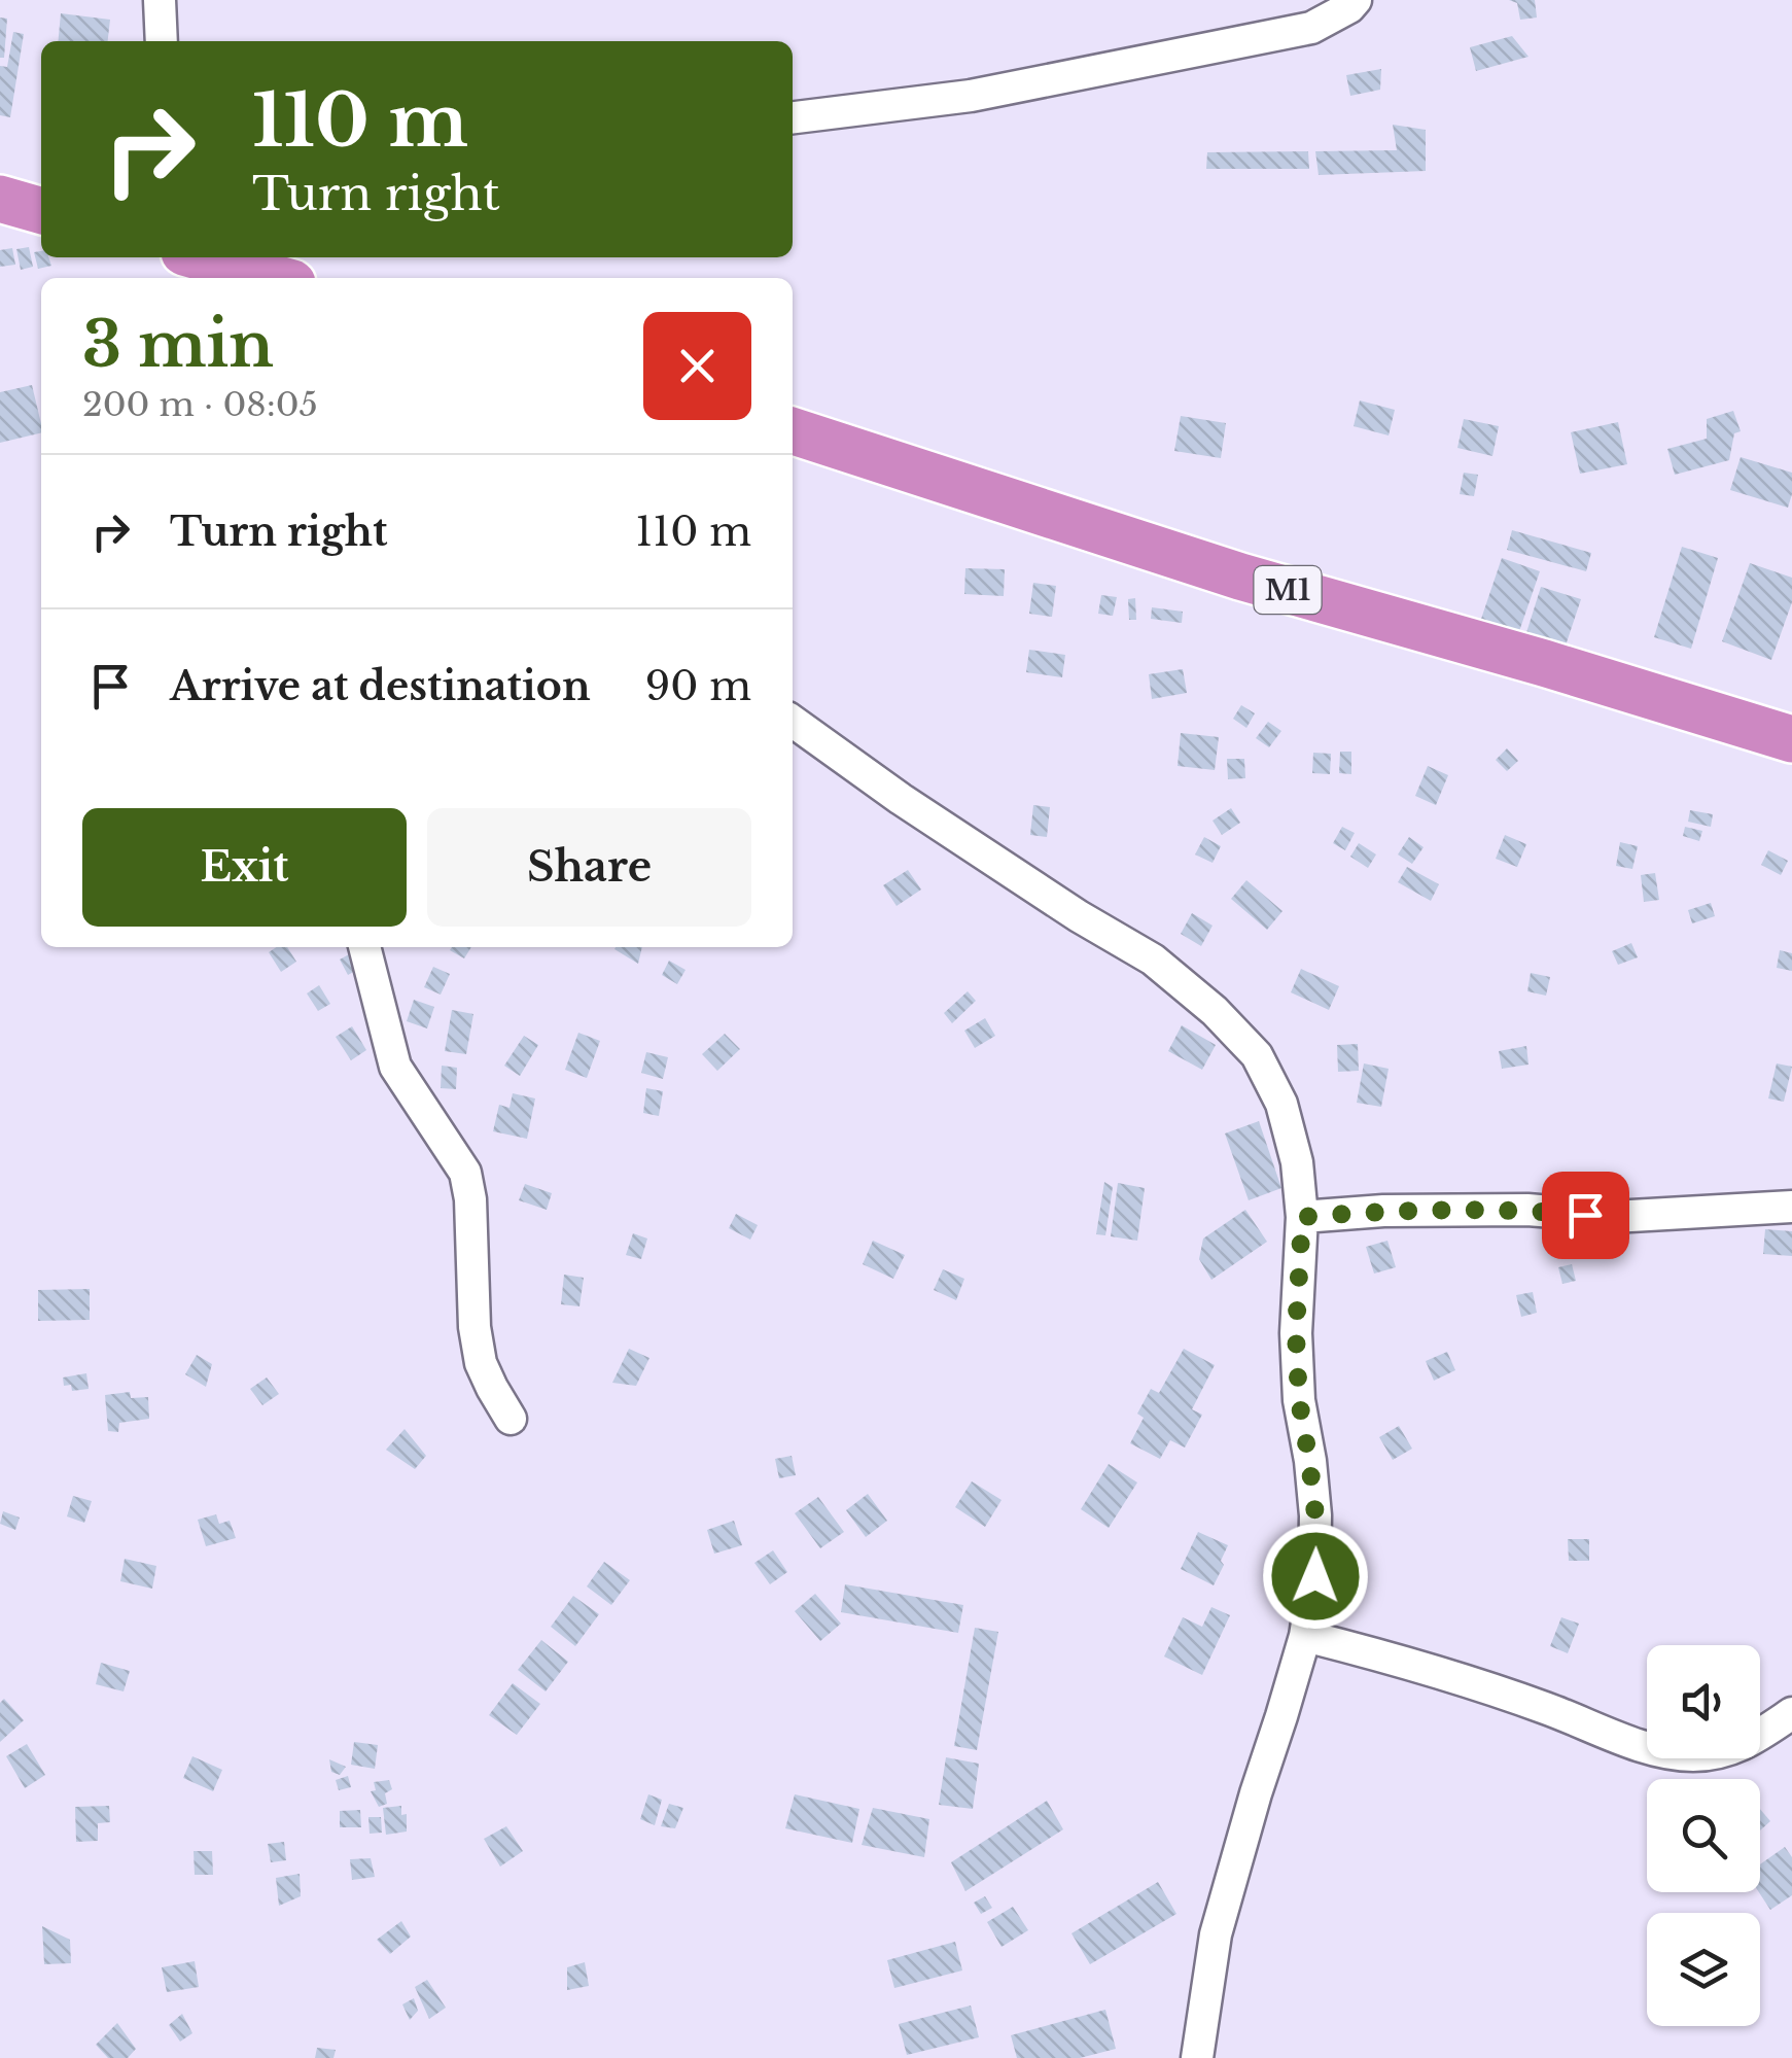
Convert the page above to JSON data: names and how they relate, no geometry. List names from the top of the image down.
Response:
{
  "streets": {
    "highway": ["M1"]
  },
  "page": {
    "turn": ["110 m", "Turn right"],
    "heading": ["3 min", "200 m · 08:05"],
    "list": [
      {
        "name": "Turn right",
        "value": "110 m"
      },
      {
        "name": "Arrive at destination",
        "value": "90 m"
      }
    ],
    "buttons": ["Exit", "Share"]
  }
}
